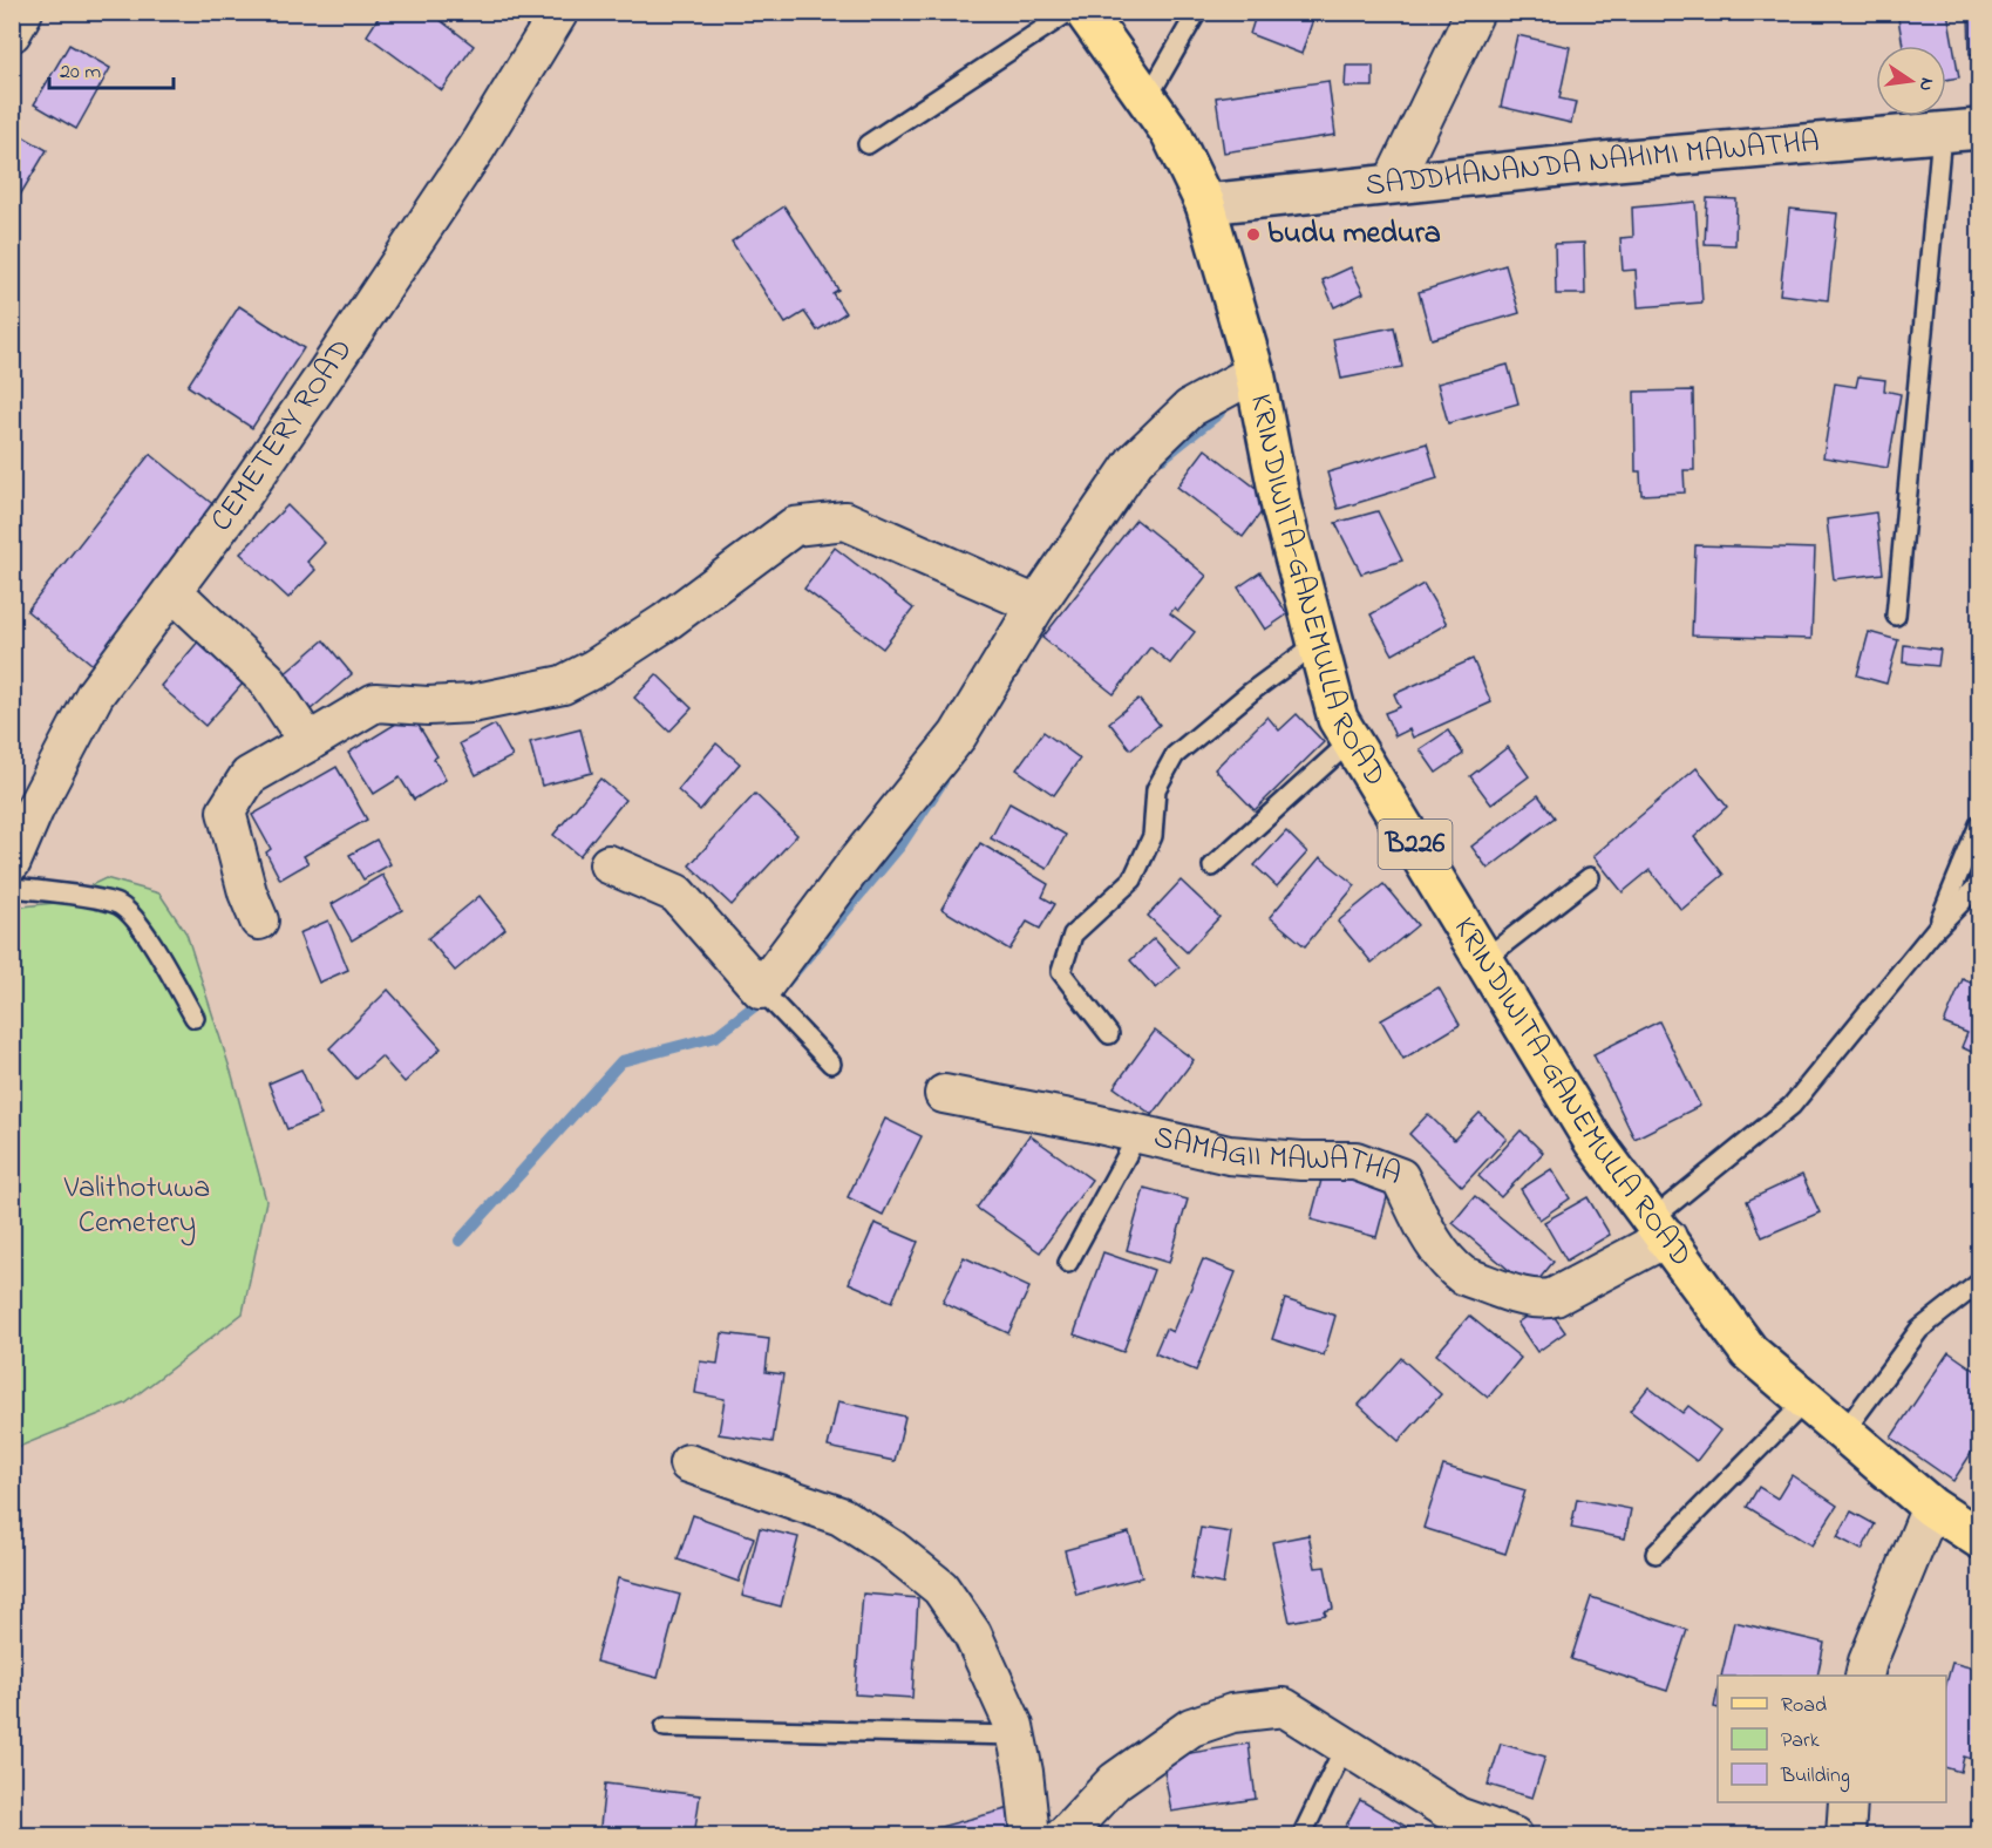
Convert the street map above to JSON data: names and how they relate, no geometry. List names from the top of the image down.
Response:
{
  "streets": {
    "main road": ["KRINDIWITA-GANEMULLA ROAD", "B226"],
    "street": ["SADDHANANDA NAHIMI MAWATHA", "CEMETERY ROAD", "SAMAGII MAWATHA"]
  },
  "crossings": [
    ["SADDHANANDA NAHIMI MAWATHA", "KRINDIWITA-GANEMULLA ROAD"],
    ["KRINDIWITA-GANEMULLA ROAD", "SAMAGII MAWATHA"]
  ],
  "parks": ["Valithotuwa Cemetery"],
  "places": ["budu medura"],
  "legend": ["Road", "Park", "Building"],
  "scale_bar": "20 m",
  "north": "right"
}
